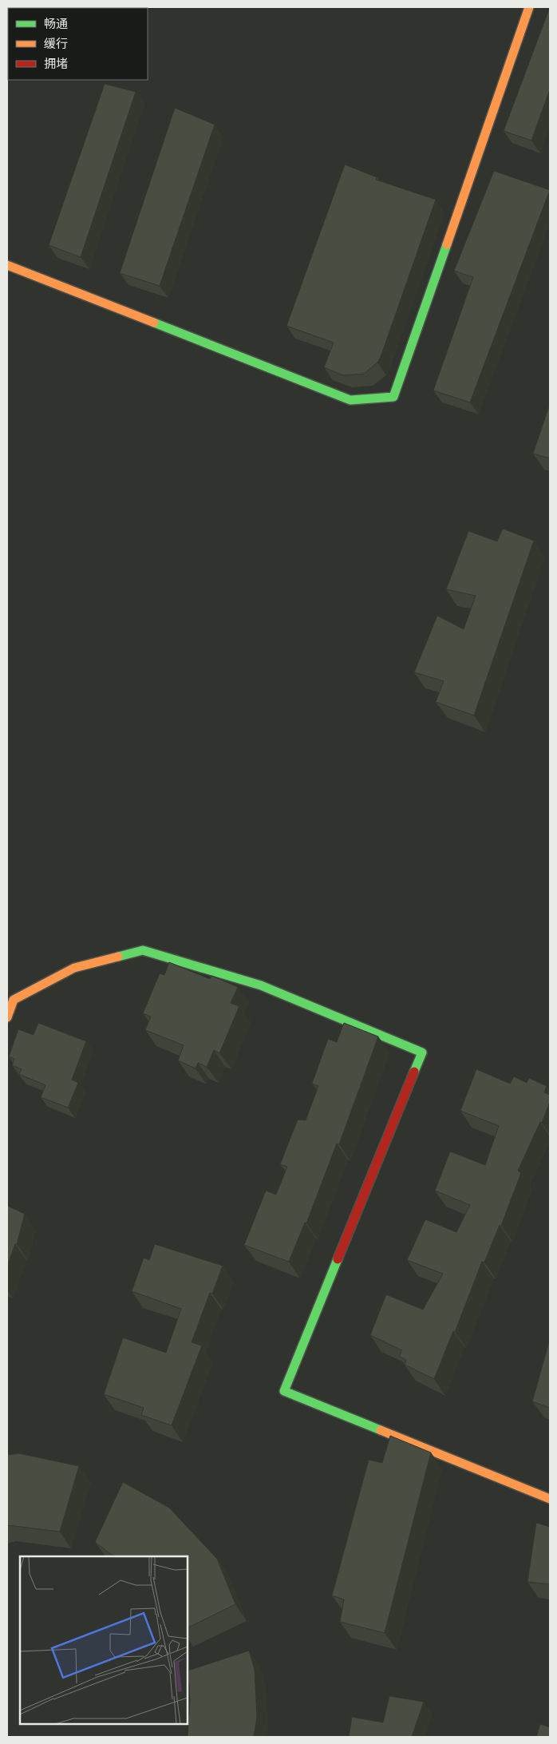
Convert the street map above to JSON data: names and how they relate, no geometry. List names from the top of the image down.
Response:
{
  "legend": ["畅通", "缓行", "拥堵"]
}
